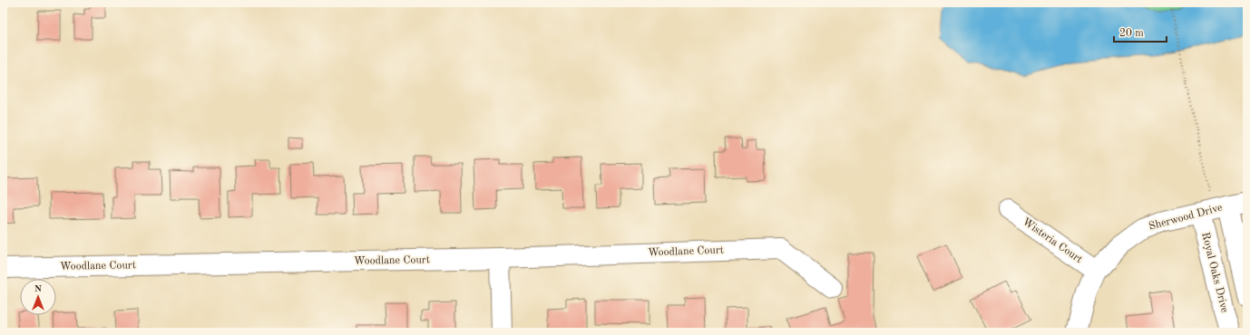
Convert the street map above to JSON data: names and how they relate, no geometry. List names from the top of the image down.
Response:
{
  "streets": {
    "street": [
      "Sherwood Drive",
      "Wisteria Court",
      "Woodlane Court",
      "Royal Oaks Drive"
    ]
  },
  "crossings": [
    ["Sherwood Drive", "Wisteria Court"],
    ["Sherwood Drive", "Royal Oaks Drive"]
  ],
  "scale_bar": "20 m",
  "north": "top"
}
